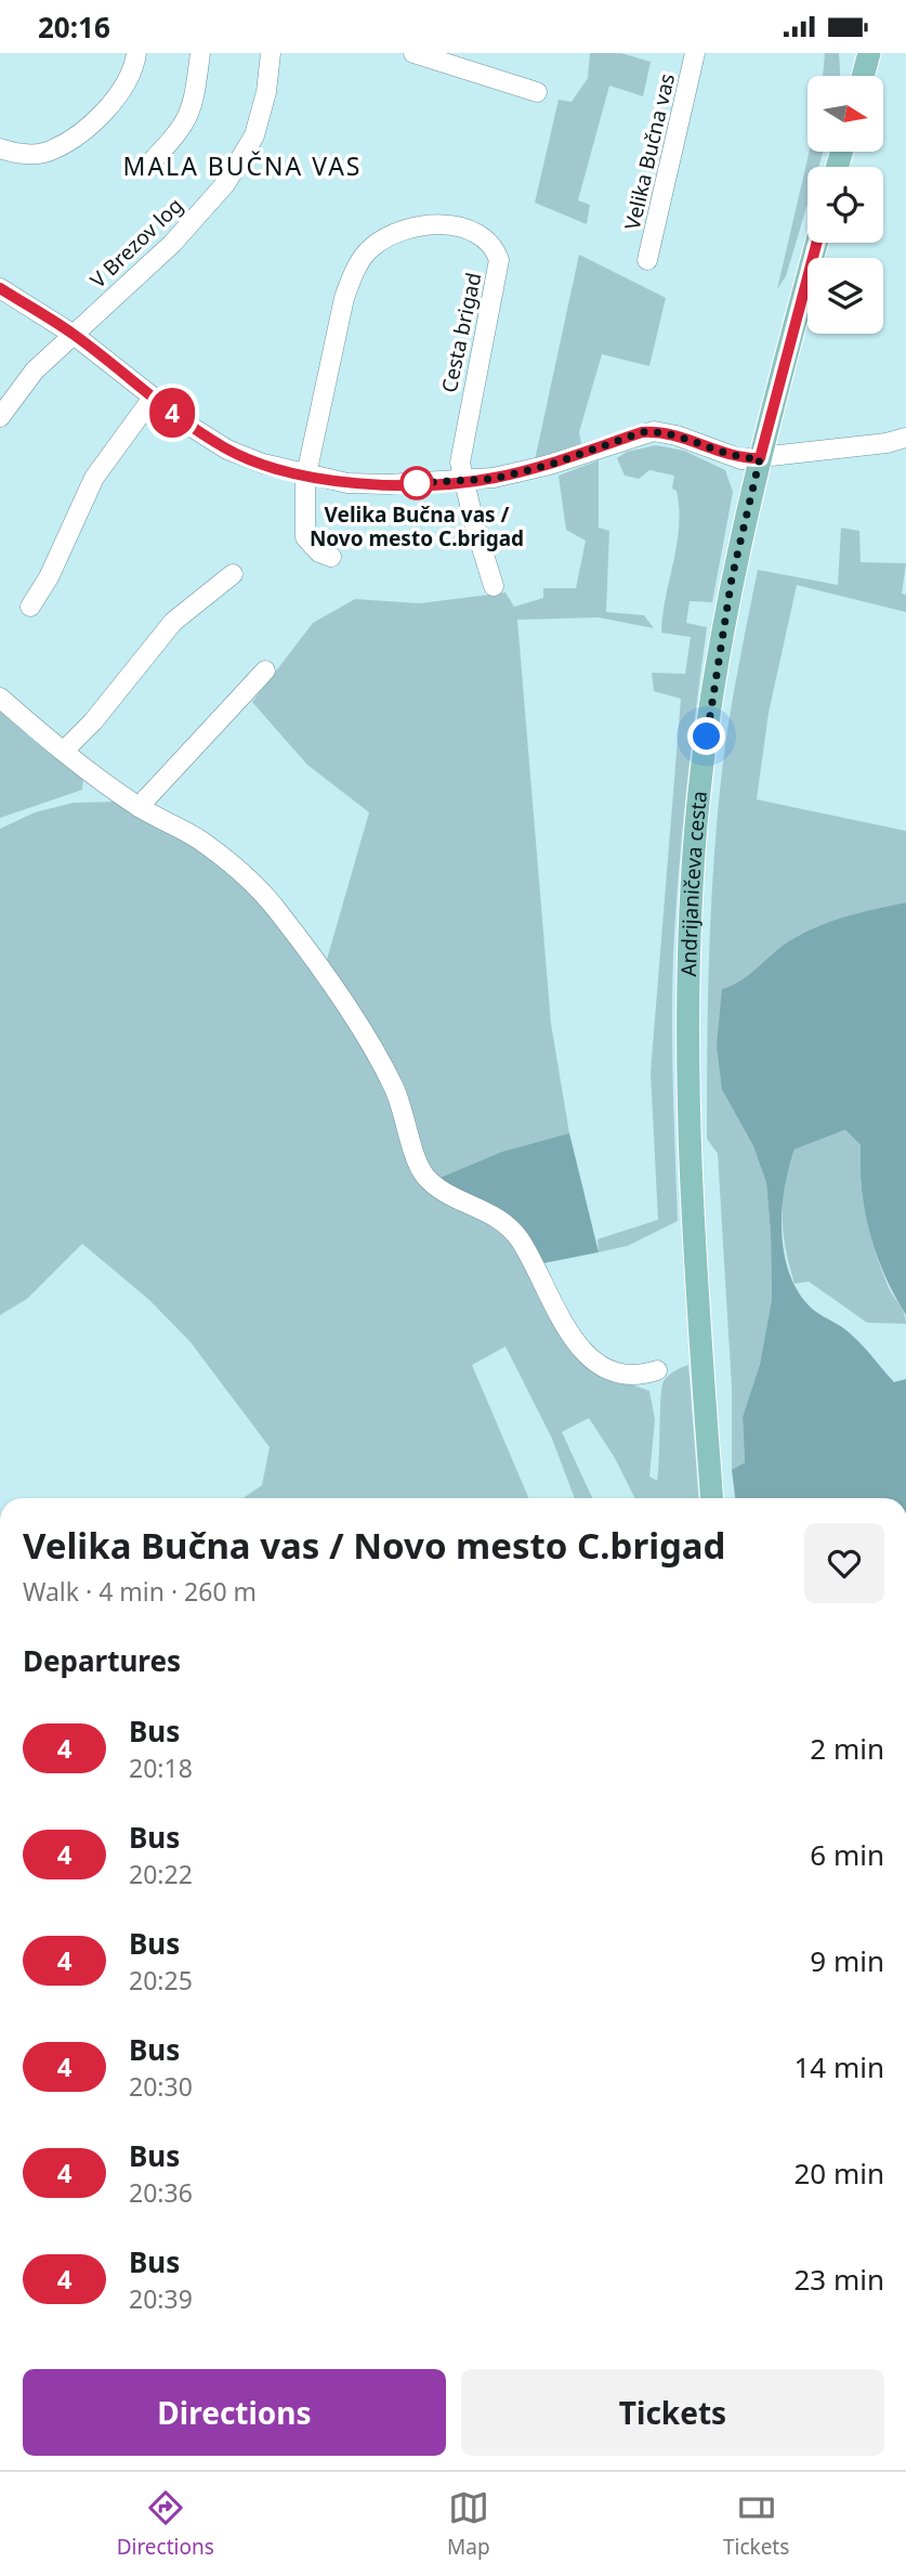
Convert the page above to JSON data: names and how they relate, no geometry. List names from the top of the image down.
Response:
{
  "streets": {
    "main road": ["Andrijaničeva cesta"],
    "street": ["Velika Bučna vas", "V Brezov log", "Cesta brigad"]
  },
  "districts": ["MALA BUČNA VAS"],
  "places": ["Velika Bučna vas / Novo mesto C.brigad"],
  "lines": ["bus line 4"],
  "north": "right",
  "page": {
    "status": "20:16",
    "on_map": "4",
    "heading": [
      ["Velika Bučna vas / Novo mesto C.brigad", "Walk · 4 min · 260 m"],
      "Departures"
    ],
    "list": [
      {
        "mark": "4",
        "name": "Bus",
        "note": "20:18",
        "value": "2 min"
      },
      {
        "mark": "4",
        "name": "Bus",
        "note": "20:22",
        "value": "6 min"
      },
      {
        "mark": "4",
        "name": "Bus",
        "note": "20:25",
        "value": "9 min"
      },
      {
        "mark": "4",
        "name": "Bus",
        "note": "20:30",
        "value": "14 min"
      },
      {
        "mark": "4",
        "name": "Bus",
        "note": "20:36",
        "value": "20 min"
      },
      {
        "mark": "4",
        "name": "Bus",
        "note": "20:39",
        "value": "23 min"
      }
    ],
    "buttons": ["Directions", "Tickets"],
    "tabs": ["Directions", "Map", "Tickets"]
  }
}
